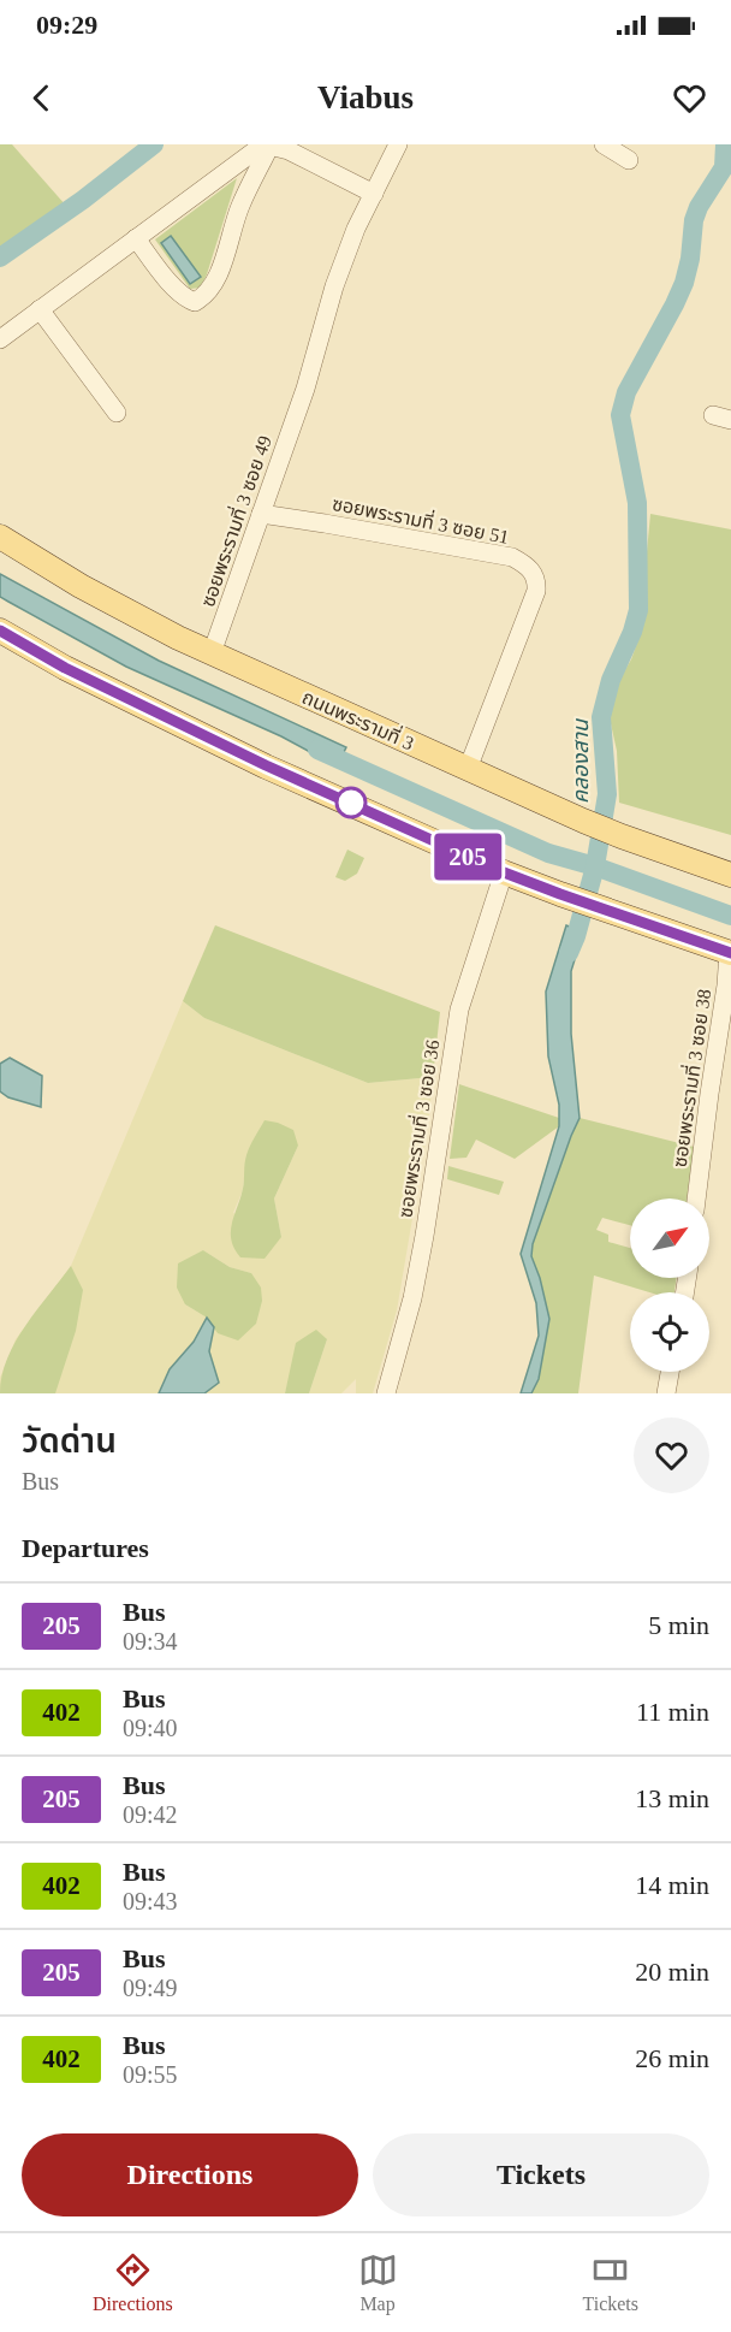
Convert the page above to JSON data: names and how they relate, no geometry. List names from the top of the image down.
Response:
{
  "streets": {
    "main road": ["ถนนพระรามที่ 3"],
    "street": [
      "ซอยพระรามที่ 3 ซอย 51",
      "ซอยพระรามที่ 3 ซอย 49",
      "ซอยพระรามที่ 3 ซอย 38",
      "ซอยพระรามที่ 3 ซอย 36"
    ]
  },
  "crossings": [
    ["ซอยพระรามที่ 3 ซอย 51", "ซอยพระรามที่ 3 ซอย 49"],
    ["ซอยพระรามที่ 3 ซอย 51", "ถนนพระรามที่ 3"],
    ["ซอยพระรามที่ 3 ซอย 49", "ถนนพระรามที่ 3"]
  ],
  "water": ["คลองสาน"],
  "lines": ["bus line 205"],
  "north": "top right",
  "page": {
    "status": "09:29",
    "header": "Viabus",
    "on_map": "205",
    "heading": [
      ["วัดด่าน", "Bus"],
      "Departures"
    ],
    "list": [
      {
        "mark": "205",
        "name": "Bus",
        "note": "09:34",
        "value": "5 min"
      },
      {
        "mark": "402",
        "name": "Bus",
        "note": "09:40",
        "value": "11 min"
      },
      {
        "mark": "205",
        "name": "Bus",
        "note": "09:42",
        "value": "13 min"
      },
      {
        "mark": "402",
        "name": "Bus",
        "note": "09:43",
        "value": "14 min"
      },
      {
        "mark": "205",
        "name": "Bus",
        "note": "09:49",
        "value": "20 min"
      },
      {
        "mark": "402",
        "name": "Bus",
        "note": "09:55",
        "value": "26 min"
      }
    ],
    "buttons": ["Directions", "Tickets"],
    "tabs": ["Directions", "Map", "Tickets"]
  }
}
